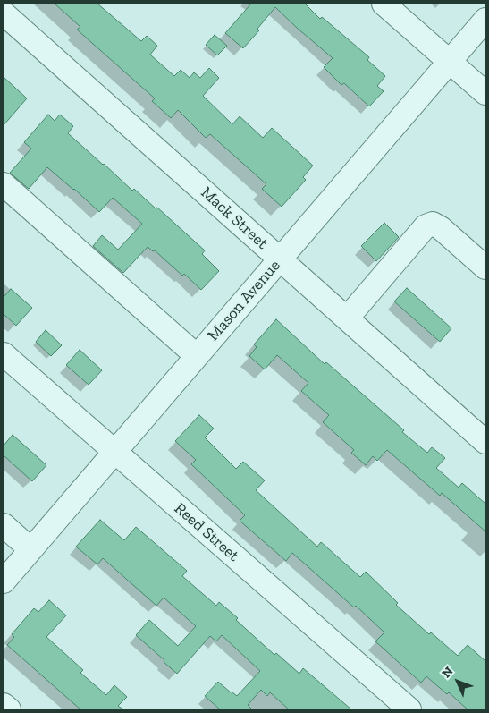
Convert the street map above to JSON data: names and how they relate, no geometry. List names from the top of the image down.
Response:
{
  "streets": {
    "street": ["Mack Street", "Mason Avenue", "Reed Street"]
  },
  "crossings": [
    ["Mack Street", "Mason Avenue"],
    ["Mason Avenue", "Reed Street"]
  ],
  "north": "top left"
}
